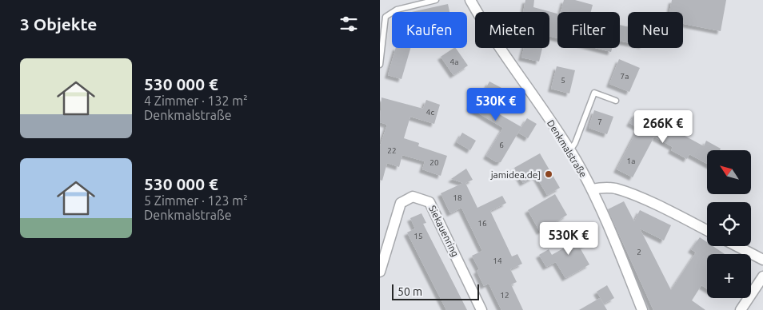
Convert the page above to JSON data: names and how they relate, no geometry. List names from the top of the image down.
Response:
{
  "streets": {
    "street": ["Denkmalstraße", "Siekauenring"]
  },
  "places": ["jamidea.de]"],
  "house_numbers": [
    "4a",
    "7a",
    "5",
    "4c",
    "7",
    "6",
    "22",
    "1a",
    "20",
    "18",
    "16",
    "15",
    "2",
    "14",
    "12"
  ],
  "scale_bar": "50 m",
  "north": "top left",
  "page": {
    "heading": "3 Objekte",
    "chip": [
      "Kaufen",
      "Mieten",
      "Filter",
      "Neu"
    ],
    "list": [
      {
        "name": "530 000 €",
        "note": "4 Zimmer · 132 m² · Denkmalstraße"
      },
      {
        "name": "530 000 €",
        "note": "5 Zimmer · 123 m² · Denkmalstraße"
      }
    ],
    "price": ["530K €", "266K €", "530K €"],
    "map_buttons": "+",
    "scale": "50 m"
  }
}
